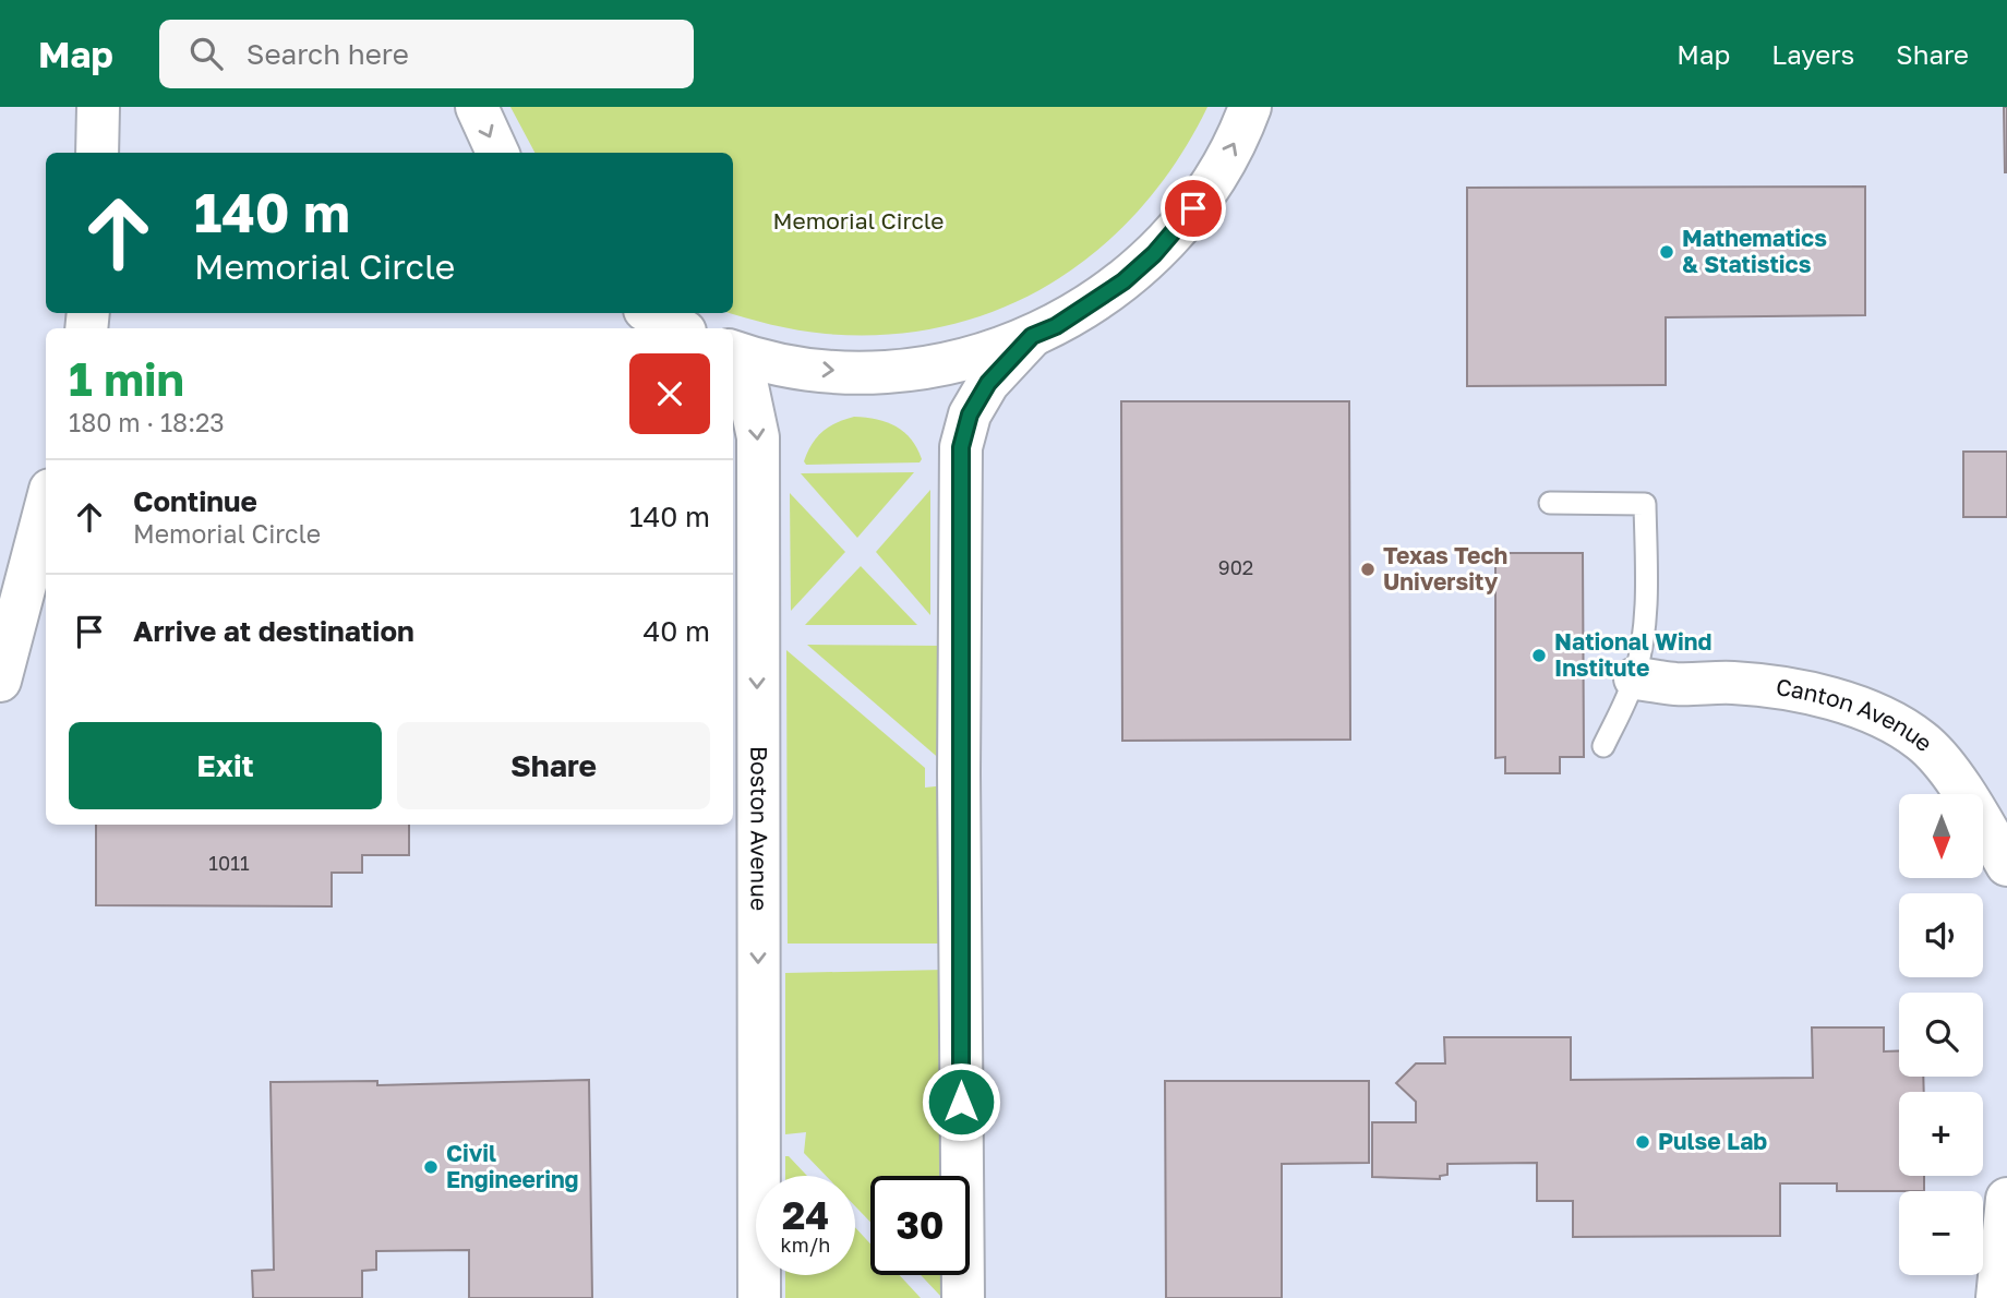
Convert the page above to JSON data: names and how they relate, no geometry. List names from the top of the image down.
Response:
{
  "streets": {
    "street": ["Canton Avenue", "Boston Avenue"]
  },
  "parks": ["Memorial Circle"],
  "places": [
    "Mathematics & Statistics",
    "Texas Tech University",
    "National Wind Institute",
    "Pulse Lab",
    "Civil Engineering"
  ],
  "house_numbers": ["902", "1011"],
  "north": "bottom",
  "page": {
    "header": "Map",
    "search": "Search here",
    "nav": ["Map", "Layers", "Share"],
    "turn": ["140 m", "Memorial Circle"],
    "heading": ["1 min", "180 m · 18:23"],
    "list": [
      {
        "name": "Continue",
        "note": "Memorial Circle",
        "value": "140 m"
      },
      {
        "name": "Arrive at destination",
        "value": "40 m"
      }
    ],
    "buttons": ["Exit", "Share"],
    "map_buttons": ["+", "−"],
    "speed": "24 km/h",
    "limit": "30"
  }
}
